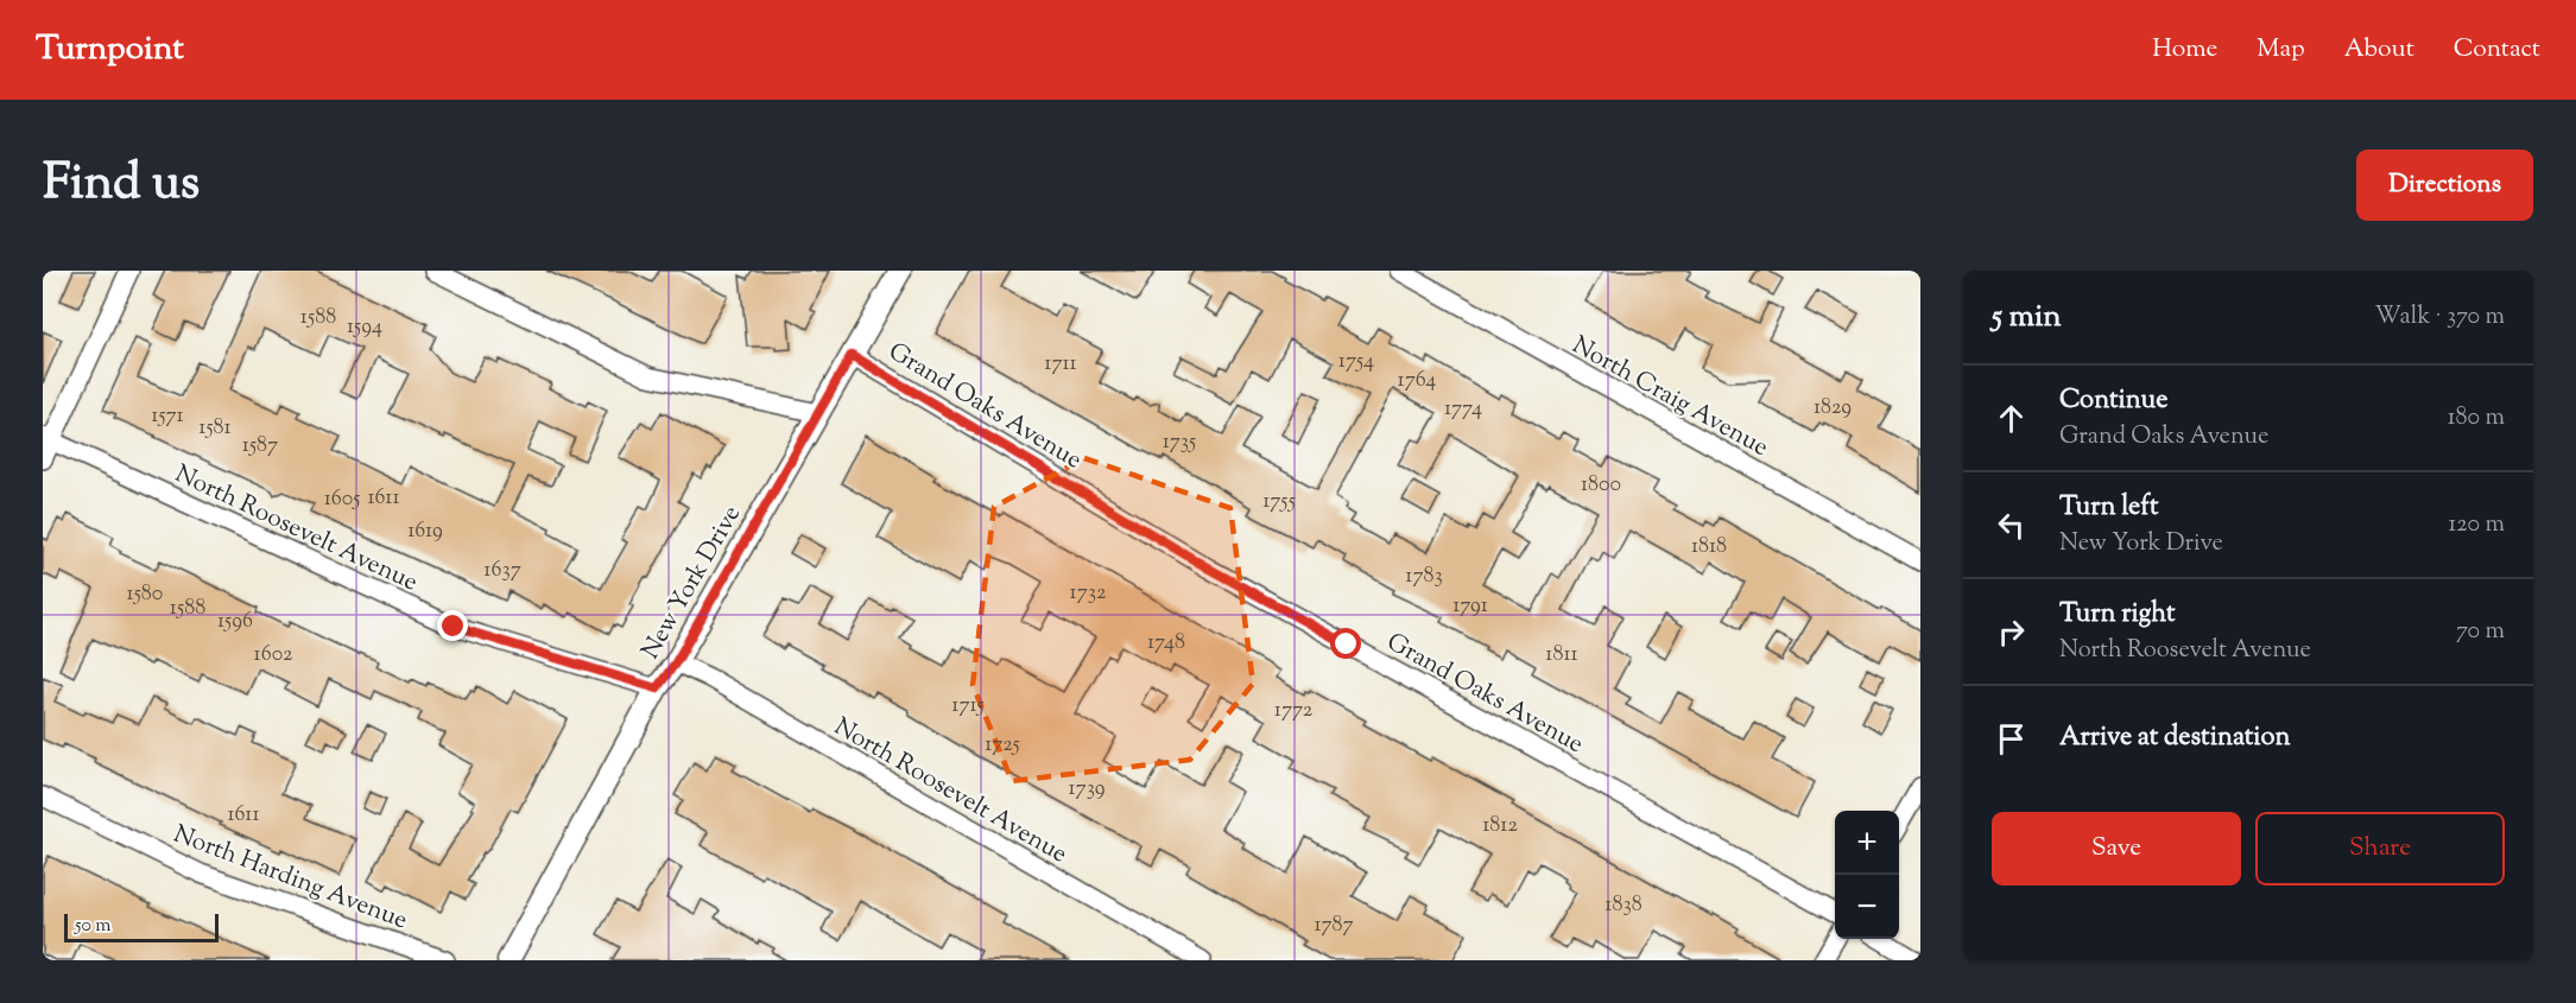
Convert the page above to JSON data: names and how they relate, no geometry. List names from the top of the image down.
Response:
{
  "streets": {
    "street": [
      "North Craig Avenue",
      "Grand Oaks Avenue",
      "North Roosevelt Avenue",
      "New York Drive",
      "North Harding Avenue"
    ]
  },
  "crossings": [
    ["Grand Oaks Avenue", "New York Drive"],
    ["North Roosevelt Avenue", "New York Drive"]
  ],
  "house_numbers": [
    "1588",
    "1594",
    "1754",
    "1711",
    "1764",
    "1829",
    "1774",
    "1571",
    "1581",
    "1735",
    "1587",
    "1800",
    "1611",
    "1605",
    "1755",
    "1619",
    "1818",
    "1637",
    "1783",
    "1732",
    "1580",
    "1791",
    "1588",
    "1596",
    "1748",
    "1602",
    "1811",
    "1715",
    "1772",
    "1725",
    "1739",
    "1611",
    "1812",
    "1838",
    "1787"
  ],
  "scale_bar": "50 m",
  "page": {
    "header": "Turnpoint",
    "nav": [
      "Home",
      "Map",
      "About",
      "Contact"
    ],
    "title": "Find us",
    "buttons": [
      "Directions",
      ["Save", "Share"]
    ],
    "heading": ["5 min", "Walk · 370 m"],
    "list": [
      ["Continue", "Grand Oaks Avenue", "180 m"],
      ["Turn left", "New York Drive", "120 m"],
      ["Turn right", "North Roosevelt Avenue", "70 m"],
      "Arrive at destination"
    ],
    "map_buttons": ["+", "−"],
    "scale": "50 m"
  }
}
